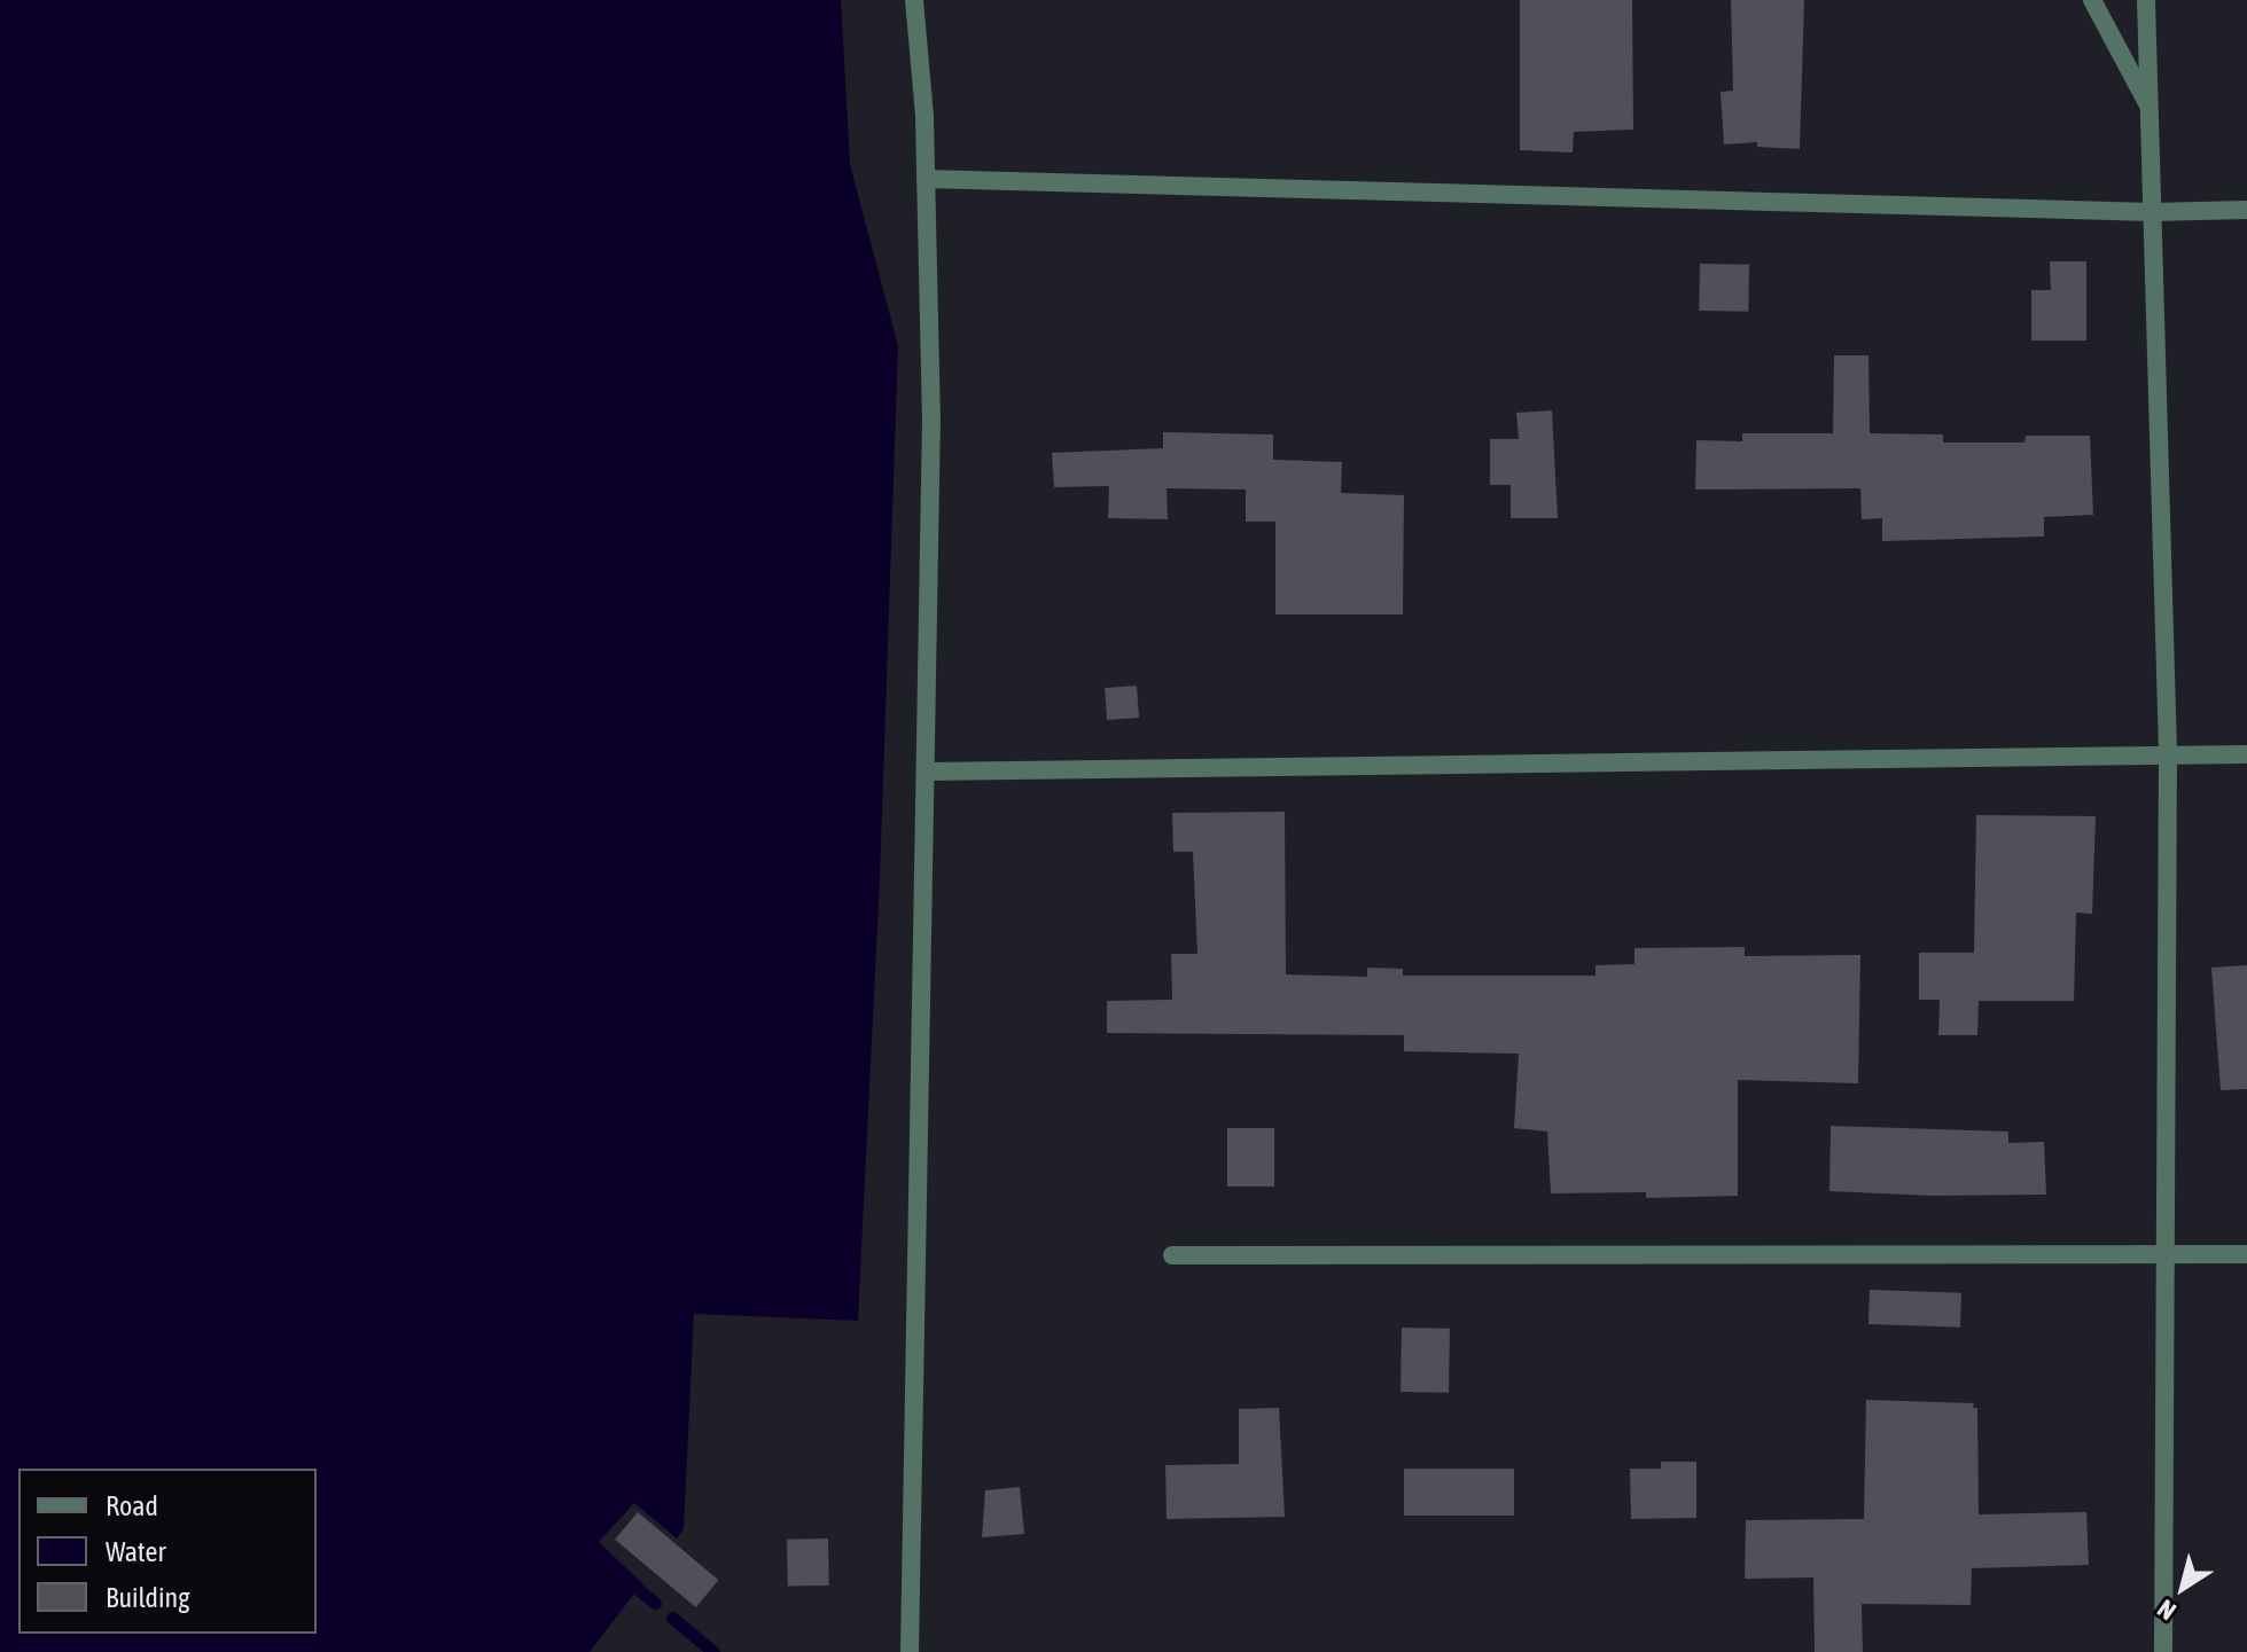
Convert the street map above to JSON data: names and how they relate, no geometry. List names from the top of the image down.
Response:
{
  "legend": ["Road", "Water", "Building"],
  "north": "bottom left"
}
